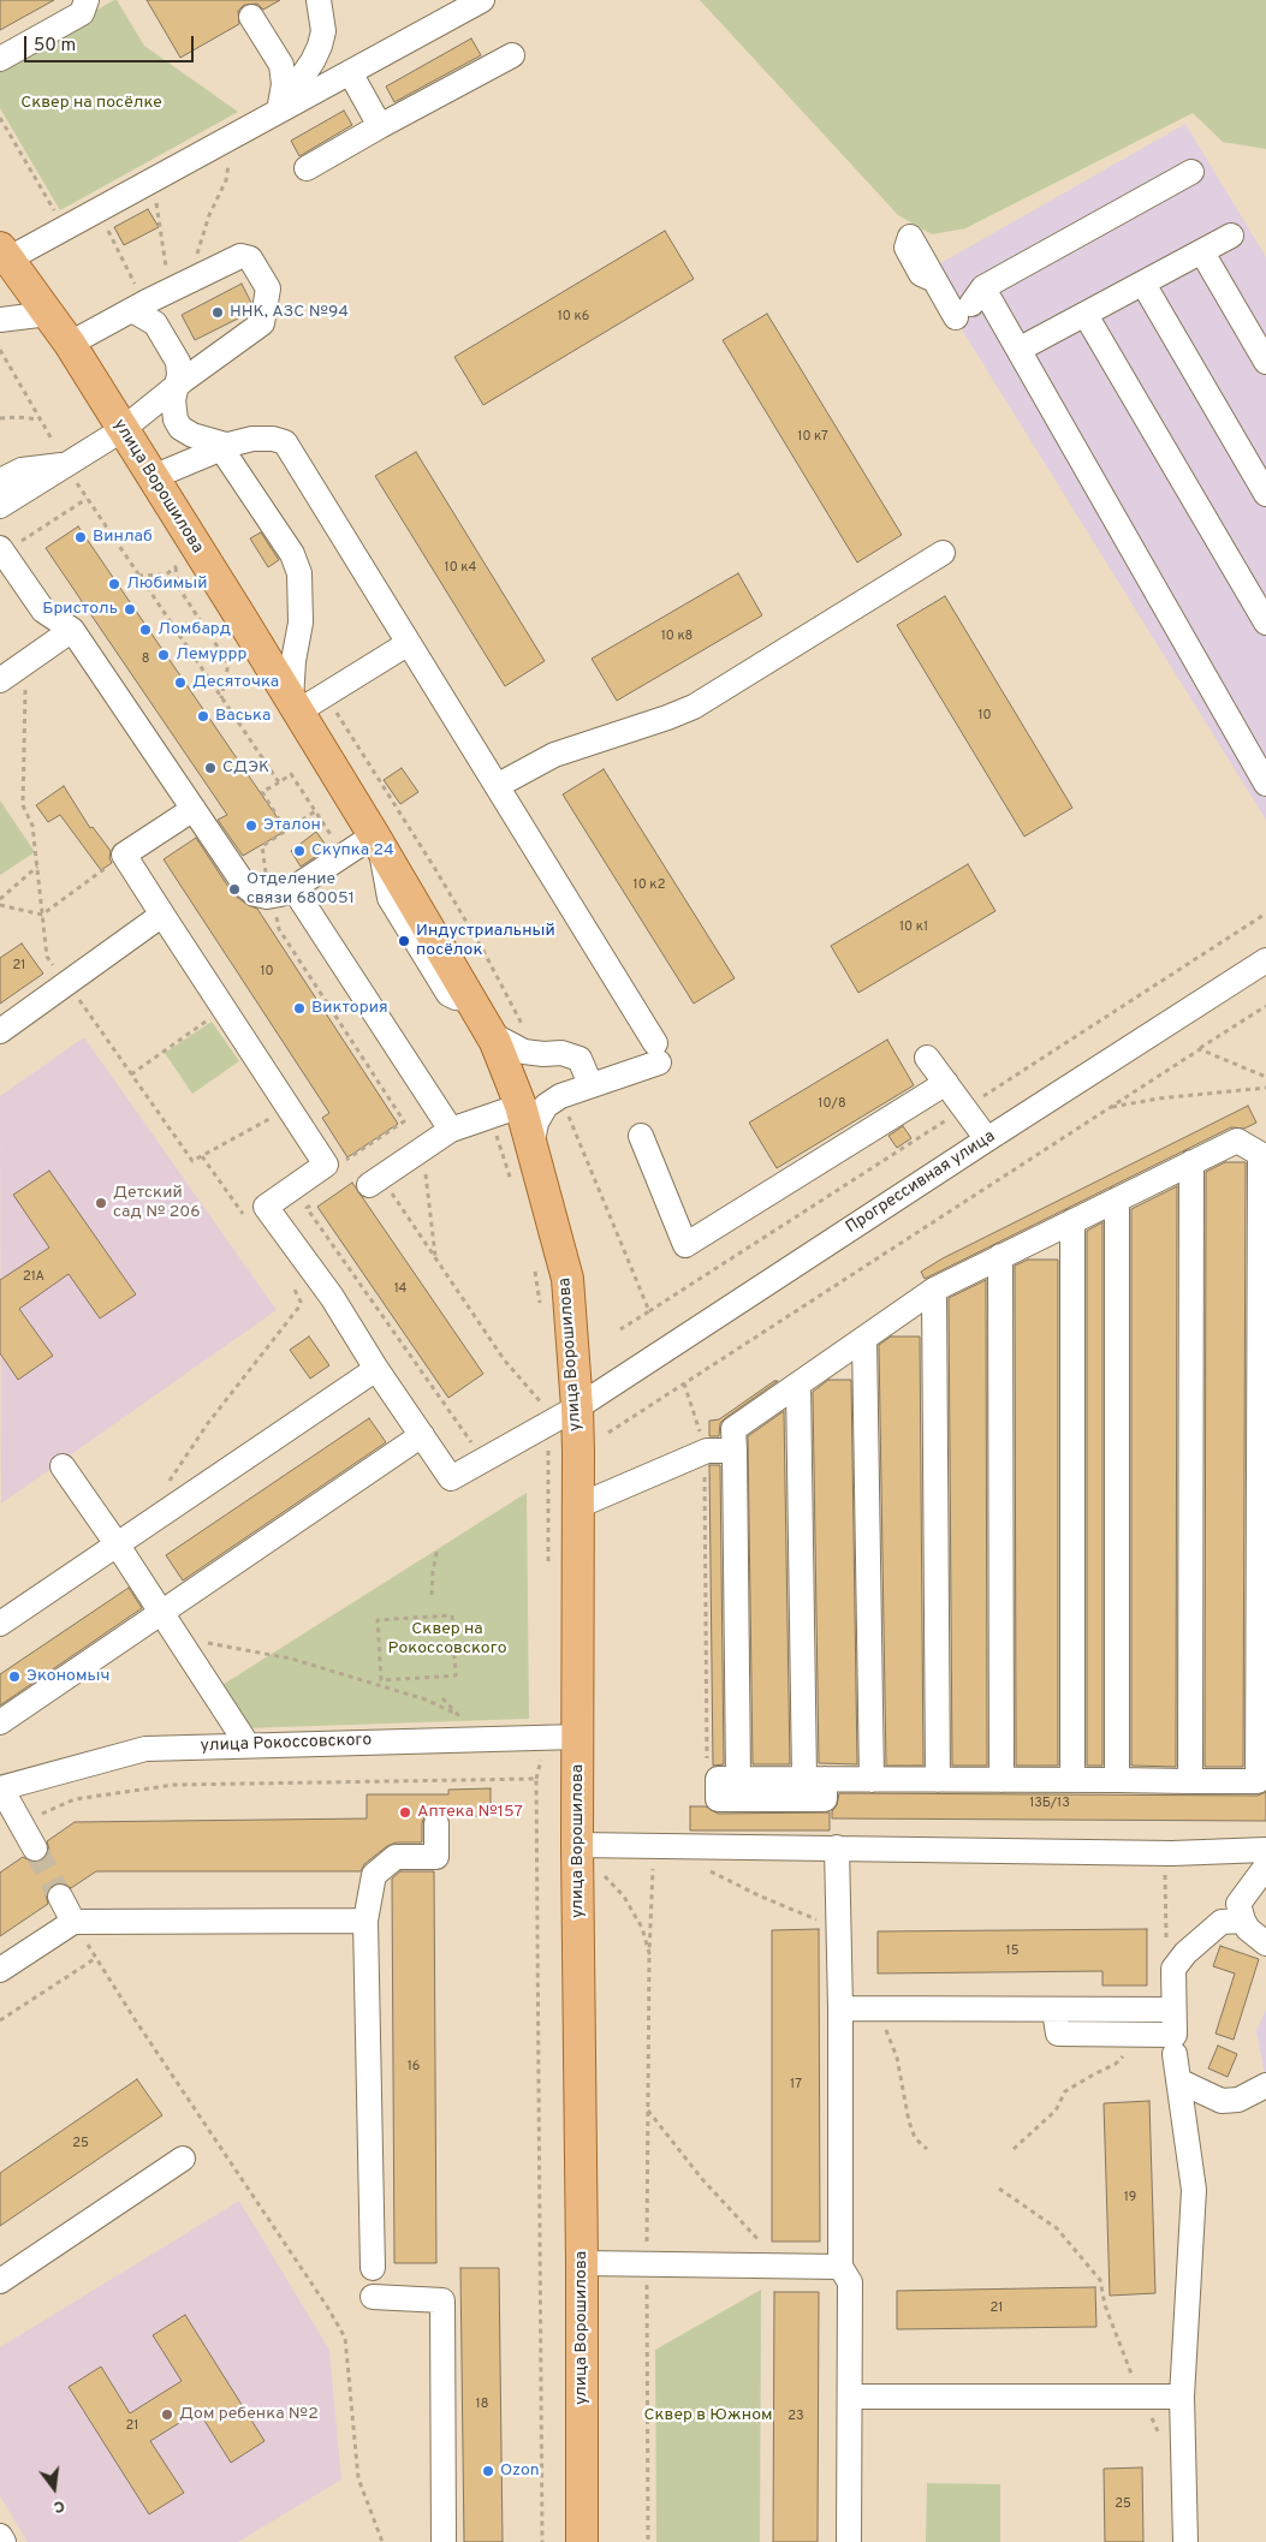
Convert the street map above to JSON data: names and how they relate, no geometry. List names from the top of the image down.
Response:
{
  "streets": {
    "main road": ["улица Ворошилова"],
    "street": ["Прогрессивная улица", "улица Рокоссовского"]
  },
  "crossings": [
    ["улица Ворошилова", "Прогрессивная улица"],
    ["улица Ворошилова", "улица Рокоссовского"]
  ],
  "parks": ["Сквер на посёлке", "Сквер на Рокоссовского", "Сквер в Южном"],
  "places": [
    "ННК, АЗС №94",
    "Винлаб",
    "Любимый",
    "Бристоль",
    "Ломбард",
    "Лемуррр",
    "Десяточка",
    "Васька",
    "СДЭК",
    "Эталон",
    "Скупка 24",
    "Отделение связи 680051",
    "Индустриальный посёлок",
    "Виктория",
    "Детский сад № 206",
    "Экономыч",
    "Аптека №157",
    "Дом ребенка №2",
    "Ozon"
  ],
  "house_numbers": [
    "10 к6",
    "10 к7",
    "10 к4",
    "10 к8",
    "8",
    "10",
    "10 к2",
    "10 к1",
    "21",
    "10",
    "10/8",
    "21А",
    "14",
    "13Б/13",
    "15",
    "16",
    "17",
    "25",
    "19",
    "21",
    "18",
    "23",
    "21",
    "25"
  ],
  "scale_bar": "50 m",
  "north": "bottom"
}
